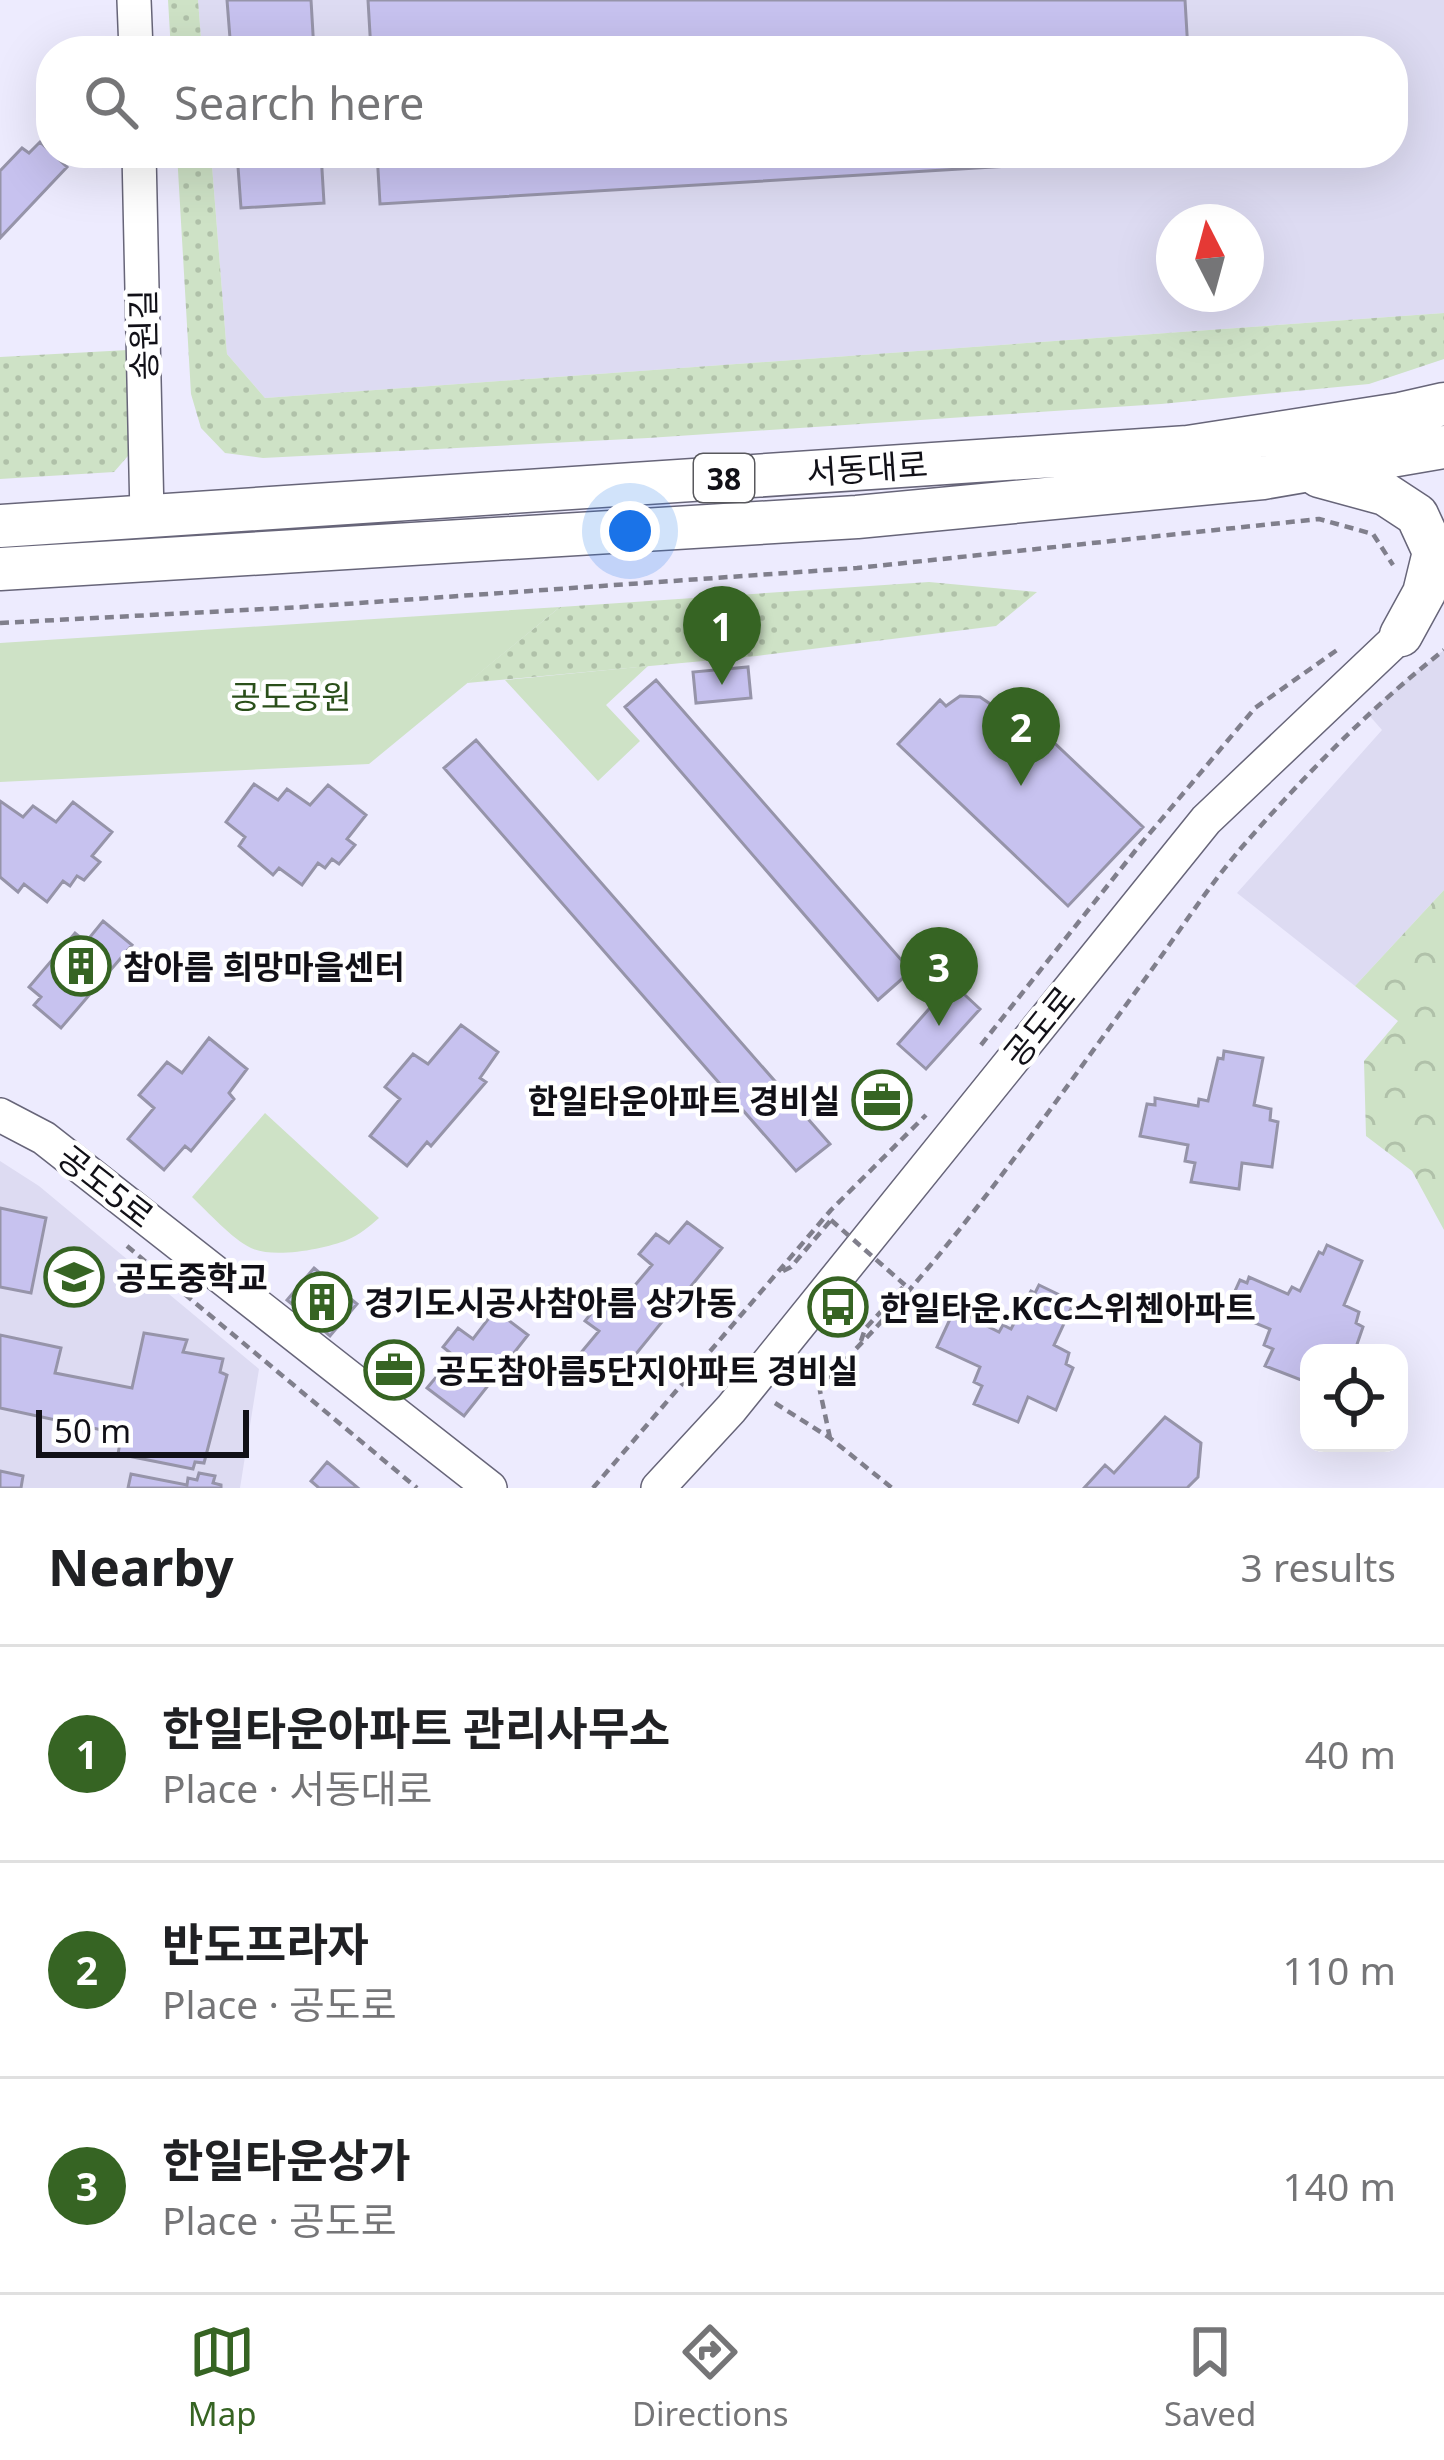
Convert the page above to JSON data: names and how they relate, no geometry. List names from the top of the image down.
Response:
{
  "streets": {
    "main road": ["서동대로", "38"],
    "street": ["송원길", "공도로", "공도5로"]
  },
  "crossings": [
    ["송원길", "서동대로"]
  ],
  "parks": ["공도공원"],
  "places": {
    "building": ["참아름 희망마을센터", "경기도시공사참아름 상가동"],
    "office": ["한일타운아파트 경비실", "공도참아름5단지아파트 경비실"],
    "school or university": ["공도중학교"],
    "bus stop": ["한일타운.KCC스위첸아파트"]
  },
  "scale_bar": "50 m",
  "north": "top",
  "page": {
    "search": "Search here",
    "pins": ["1", "2", "3"],
    "scale": "50 m",
    "heading": ["Nearby", "3 results"],
    "list": [
      {
        "mark": "1",
        "name": "한일타운아파트 관리사무소",
        "note": "Place · 서동대로",
        "value": "40 m"
      },
      {
        "mark": "2",
        "name": "반도프라자",
        "note": "Place · 공도로",
        "value": "110 m"
      },
      {
        "mark": "3",
        "name": "한일타운상가",
        "note": "Place · 공도로",
        "value": "140 m"
      }
    ],
    "nav": ["Map", "Directions", "Saved"]
  }
}
